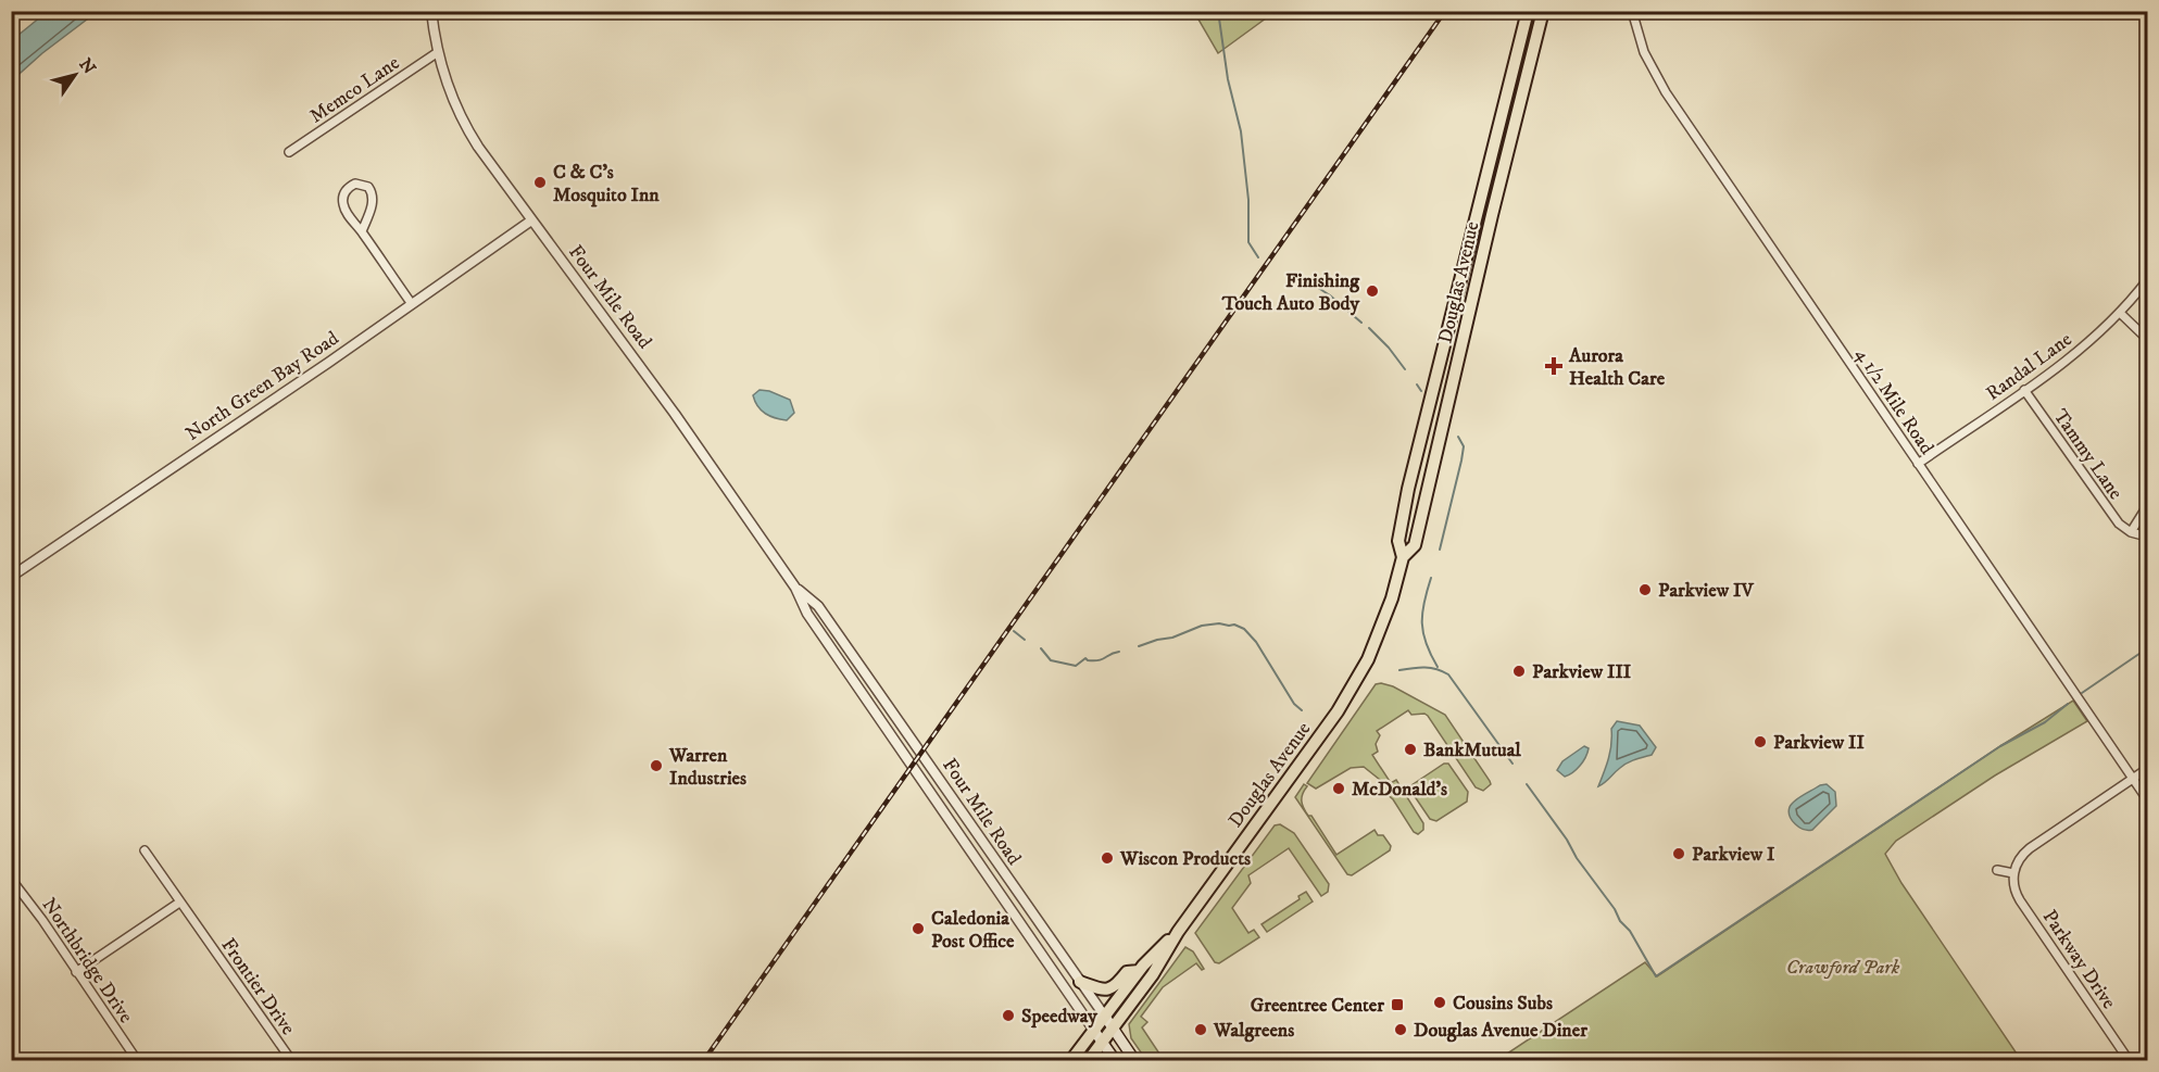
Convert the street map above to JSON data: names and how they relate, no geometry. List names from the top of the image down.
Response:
{
  "streets": {
    "main road": ["Douglas Avenue", "Four Mile Road"],
    "street": [
      "Memco Lane",
      "Randal Lane",
      "North Green Bay Road",
      "4 1/2 Mile Road",
      "Tammy Lane",
      "Parkway Drive",
      "Northbridge Drive",
      "Frontier Drive"
    ]
  },
  "crossings": [
    ["Memco Lane", "Four Mile Road"],
    ["Douglas Avenue", "Four Mile Road"],
    ["Four Mile Road", "North Green Bay Road"],
    ["Randal Lane", "4 1/2 Mile Road"],
    ["Randal Lane", "Tammy Lane"]
  ],
  "parks": ["Crawford Park"],
  "places": {
    "other": [
      "C & C's Mosquito Inn",
      "Finishing Touch Auto Body",
      "Parkview IV",
      "Parkview III",
      "Parkview II",
      "BankMutual",
      "Warren Industries",
      "McDonald's",
      "Parkview I",
      "Wiscon Products",
      "Caledonia Post Office",
      "Cousins Subs",
      "Speedway",
      "Walgreens",
      "Douglas Avenue Diner"
    ],
    "health": ["Aurora Health Care"],
    "transit": ["Greentree Center"]
  },
  "north": "top right"
}
